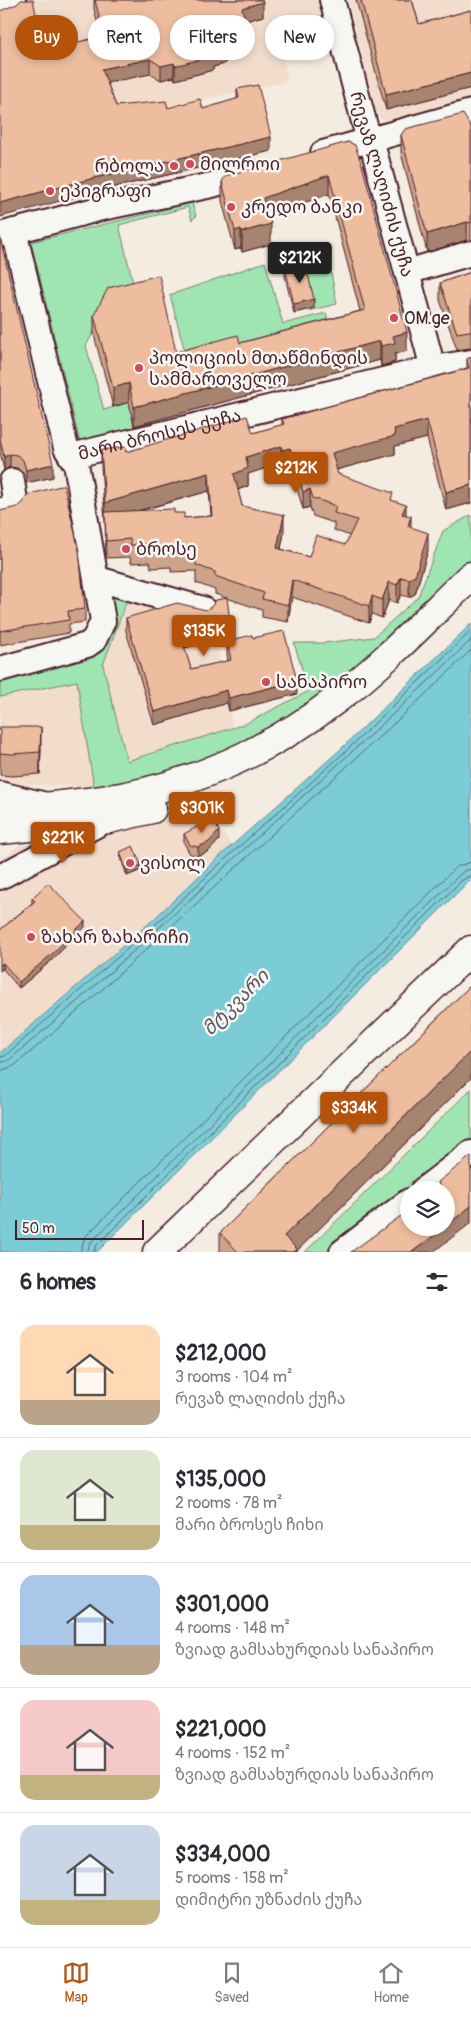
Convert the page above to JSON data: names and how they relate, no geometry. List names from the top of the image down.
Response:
{
  "streets": {
    "street": ["რევაზ ლაღიძის ქუჩა", "მარი ბროსეს ქუჩა"]
  },
  "crossings": [
    ["რევაზ ლაღიძის ქუჩა", "მარი ბროსეს ქუჩა"]
  ],
  "water": ["მტკვარი"],
  "places": [
    "მილროი",
    "რბოლა",
    "ეპიგრაფი",
    "კრედო ბანკი",
    "OM.ge",
    "პოლიციის მთაწმინდის სამმართველო",
    "ბროსე",
    "სანაპირო",
    "ვისოლ",
    "ზახარ ზახარიჩი"
  ],
  "scale_bar": "50 m",
  "page": {
    "chip": [
      "Buy",
      "Rent",
      "Filters",
      "New"
    ],
    "price": [
      "$212K",
      "$212K",
      "$135K",
      "$301K",
      "$221K",
      "$334K"
    ],
    "scale": "50 m",
    "heading": "6 homes",
    "list": [
      {
        "name": "$212,000",
        "note": "3 rooms · 104 m² · რევაზ ლაღიძის ქუჩა"
      },
      {
        "name": "$135,000",
        "note": "2 rooms · 78 m² · მარი ბროსეს ჩიხი"
      },
      {
        "name": "$301,000",
        "note": "4 rooms · 148 m² · ზვიად გამსახურდიას სანაპირო"
      },
      {
        "name": "$221,000",
        "note": "4 rooms · 152 m² · ზვიად გამსახურდიას სანაპირო"
      },
      {
        "name": "$334,000",
        "note": "5 rooms · 158 m² · დიმიტრი უზნაძის ქუჩა"
      }
    ],
    "tabs": ["Map", "Saved", "Home"]
  }
}
